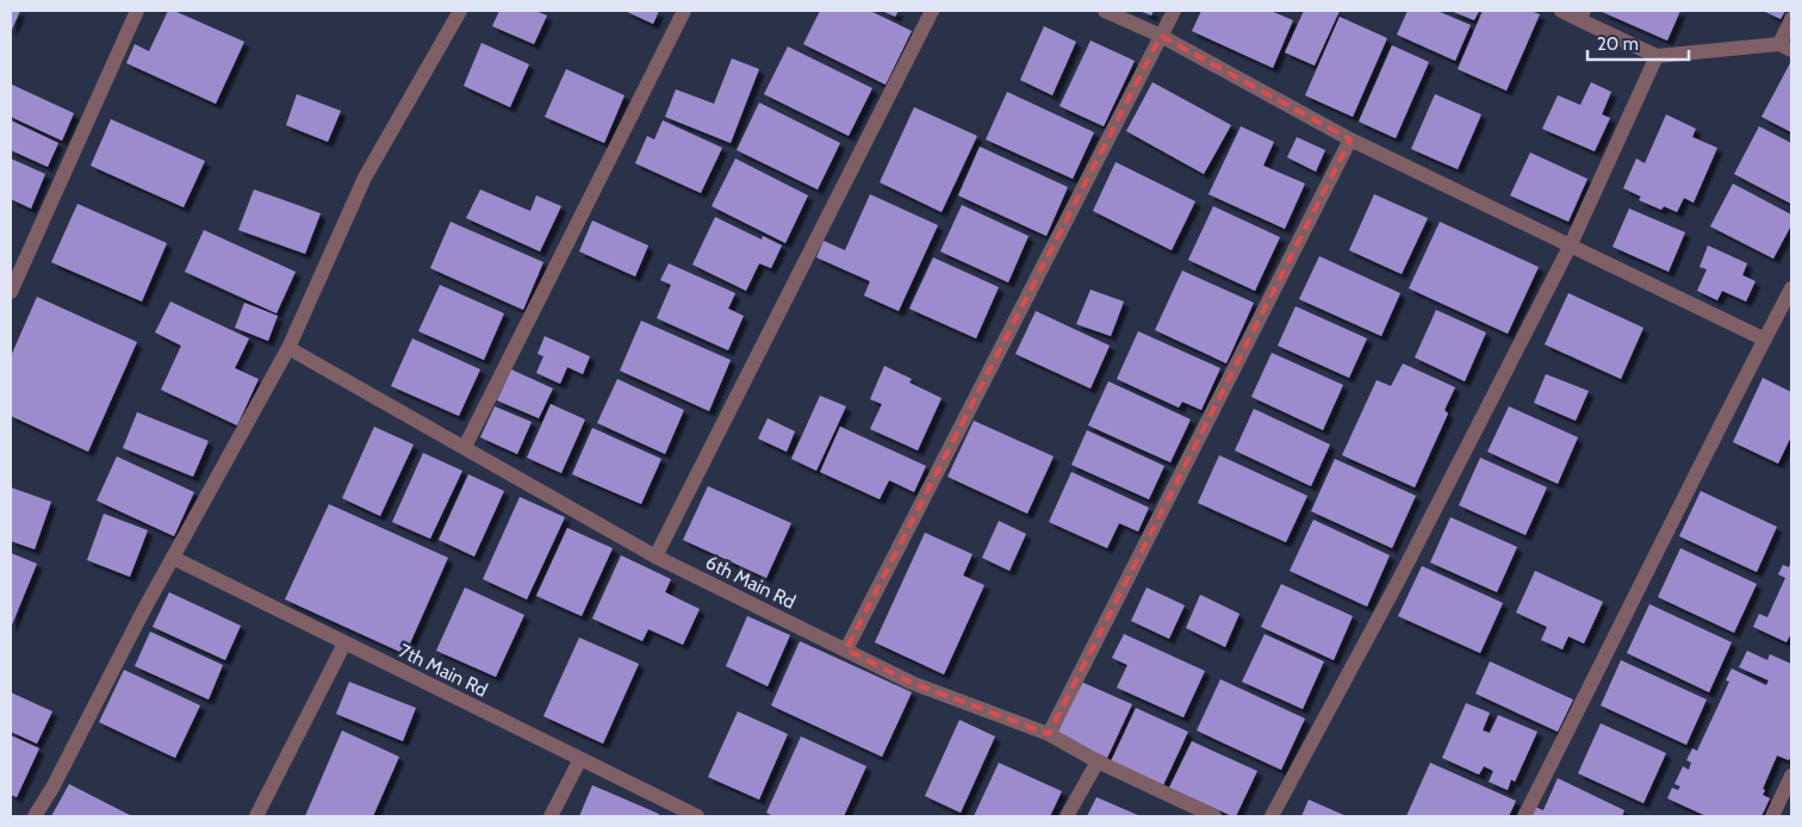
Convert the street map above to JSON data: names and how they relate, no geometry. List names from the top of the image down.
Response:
{
  "streets": {
    "street": ["6th Main Rd", "7th Main Rd"]
  },
  "scale_bar": "20 m"
}
